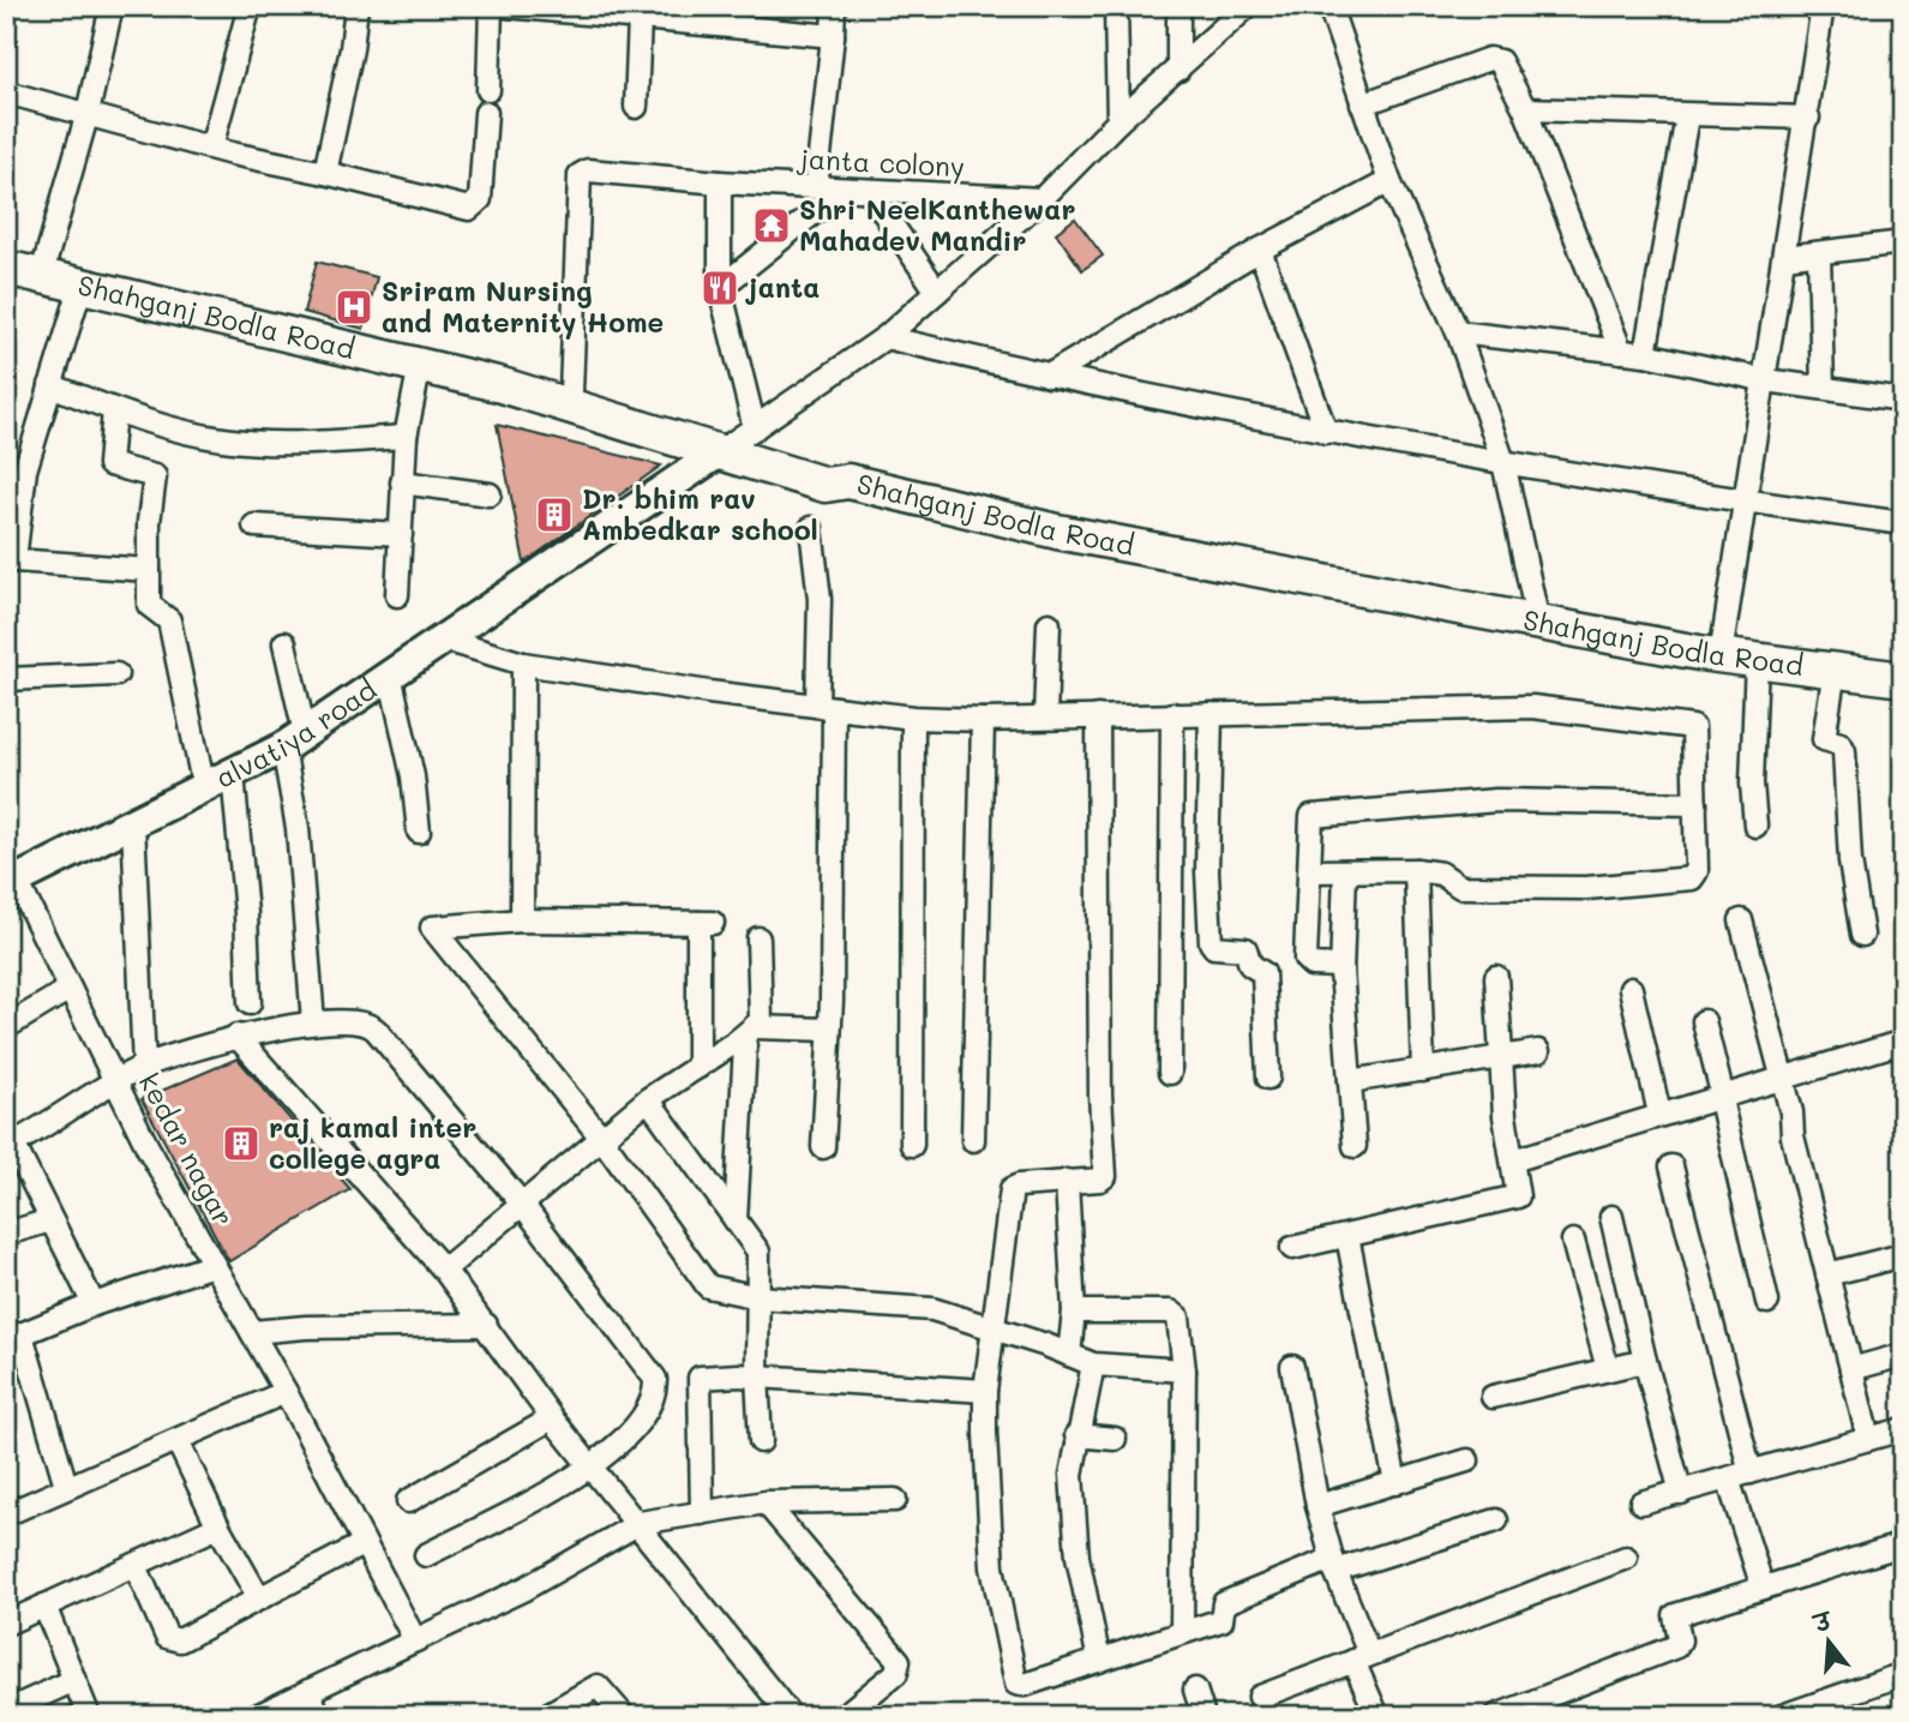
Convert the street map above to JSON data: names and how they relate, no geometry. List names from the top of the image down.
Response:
{
  "streets": {
    "main road": ["Shahganj Bodla Road"],
    "street": ["janta colony", "alvatiya road", "kedar nagar"]
  },
  "crossings": [
    ["Shahganj Bodla Road", "alvatiya road"],
    ["alvatiya road", "kedar nagar"]
  ],
  "places": {
    "temple": ["Shri NeelKanthewar Mahadev Mandir"],
    "restaurant": ["janta"],
    "hospital": ["Sriram Nursing and Maternity Home"],
    "building": ["Dr. bhim rav Ambedkar school", "raj kamal inter college agra"]
  },
  "north": "top"
}
